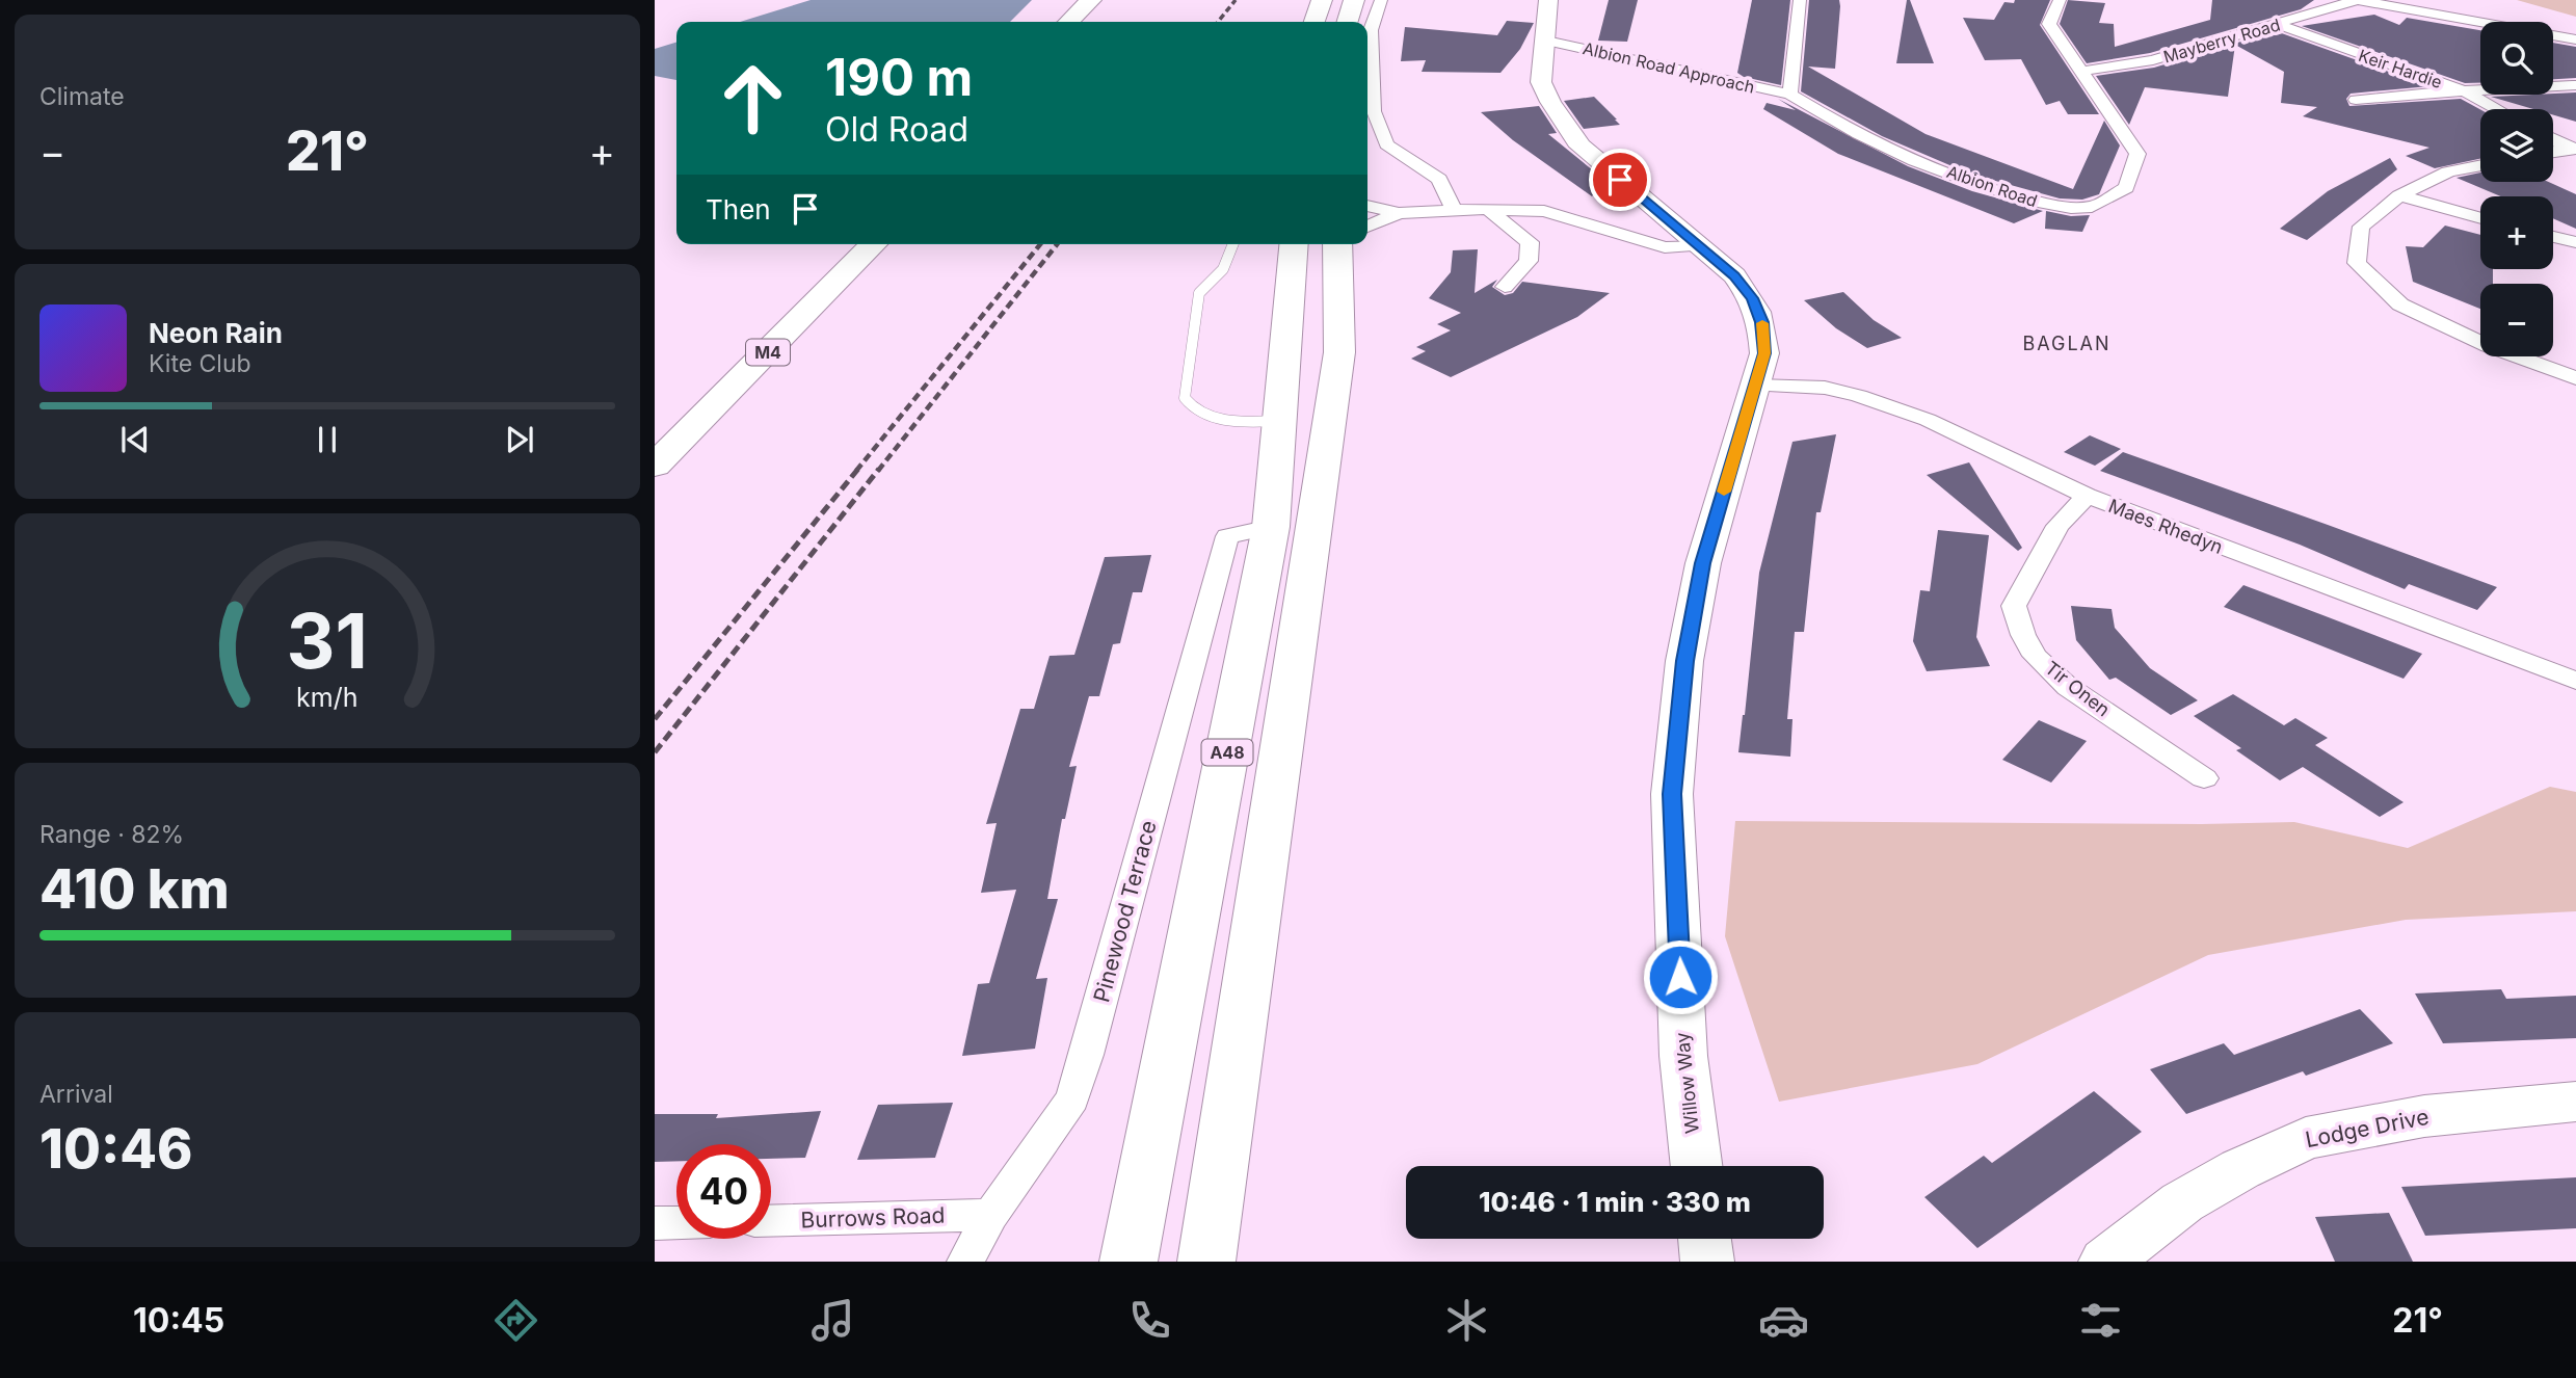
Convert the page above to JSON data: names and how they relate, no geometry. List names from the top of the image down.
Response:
{
  "streets": {
    "main road": ["M4", "A48"],
    "street": [
      "Mayberry Road",
      "Albion Road Approach",
      "Keir Hardie",
      "Albion Road",
      "Maes Rhedyn",
      "Tir Onen",
      "Pinewood Terrace",
      "Willow Way",
      "Lodge Drive",
      "Burrows Road"
    ]
  },
  "crossings": [
    ["Mayberry Road", "Keir Hardie"],
    ["Mayberry Road", "Albion Road"],
    ["Albion Road Approach", "Albion Road"],
    ["Albion Road Approach", "Willow Way"],
    ["Maes Rhedyn", "Tir Onen"],
    ["Maes Rhedyn", "Willow Way"],
    ["A48", "Pinewood Terrace"],
    ["Pinewood Terrace", "Burrows Road"]
  ],
  "districts": ["BAGLAN"],
  "page": {
    "tile": [
      "Climate",
      ["Range · 82%", "410 km"],
      ["Arrival", "10:46"]
    ],
    "map_buttons": ["+", "−"],
    "turn": ["190 m", "Old Road"],
    "heat": ["−", "21°", "+"],
    "then": "Then",
    "song": ["Neon Rain", "Kite Club"],
    "limit": "40",
    "trip": "10:46 · 1 min · 330 m",
    "tabs": ["10:45", "21°"],
    "gauge": ["31", "km/h"]
  }
}
